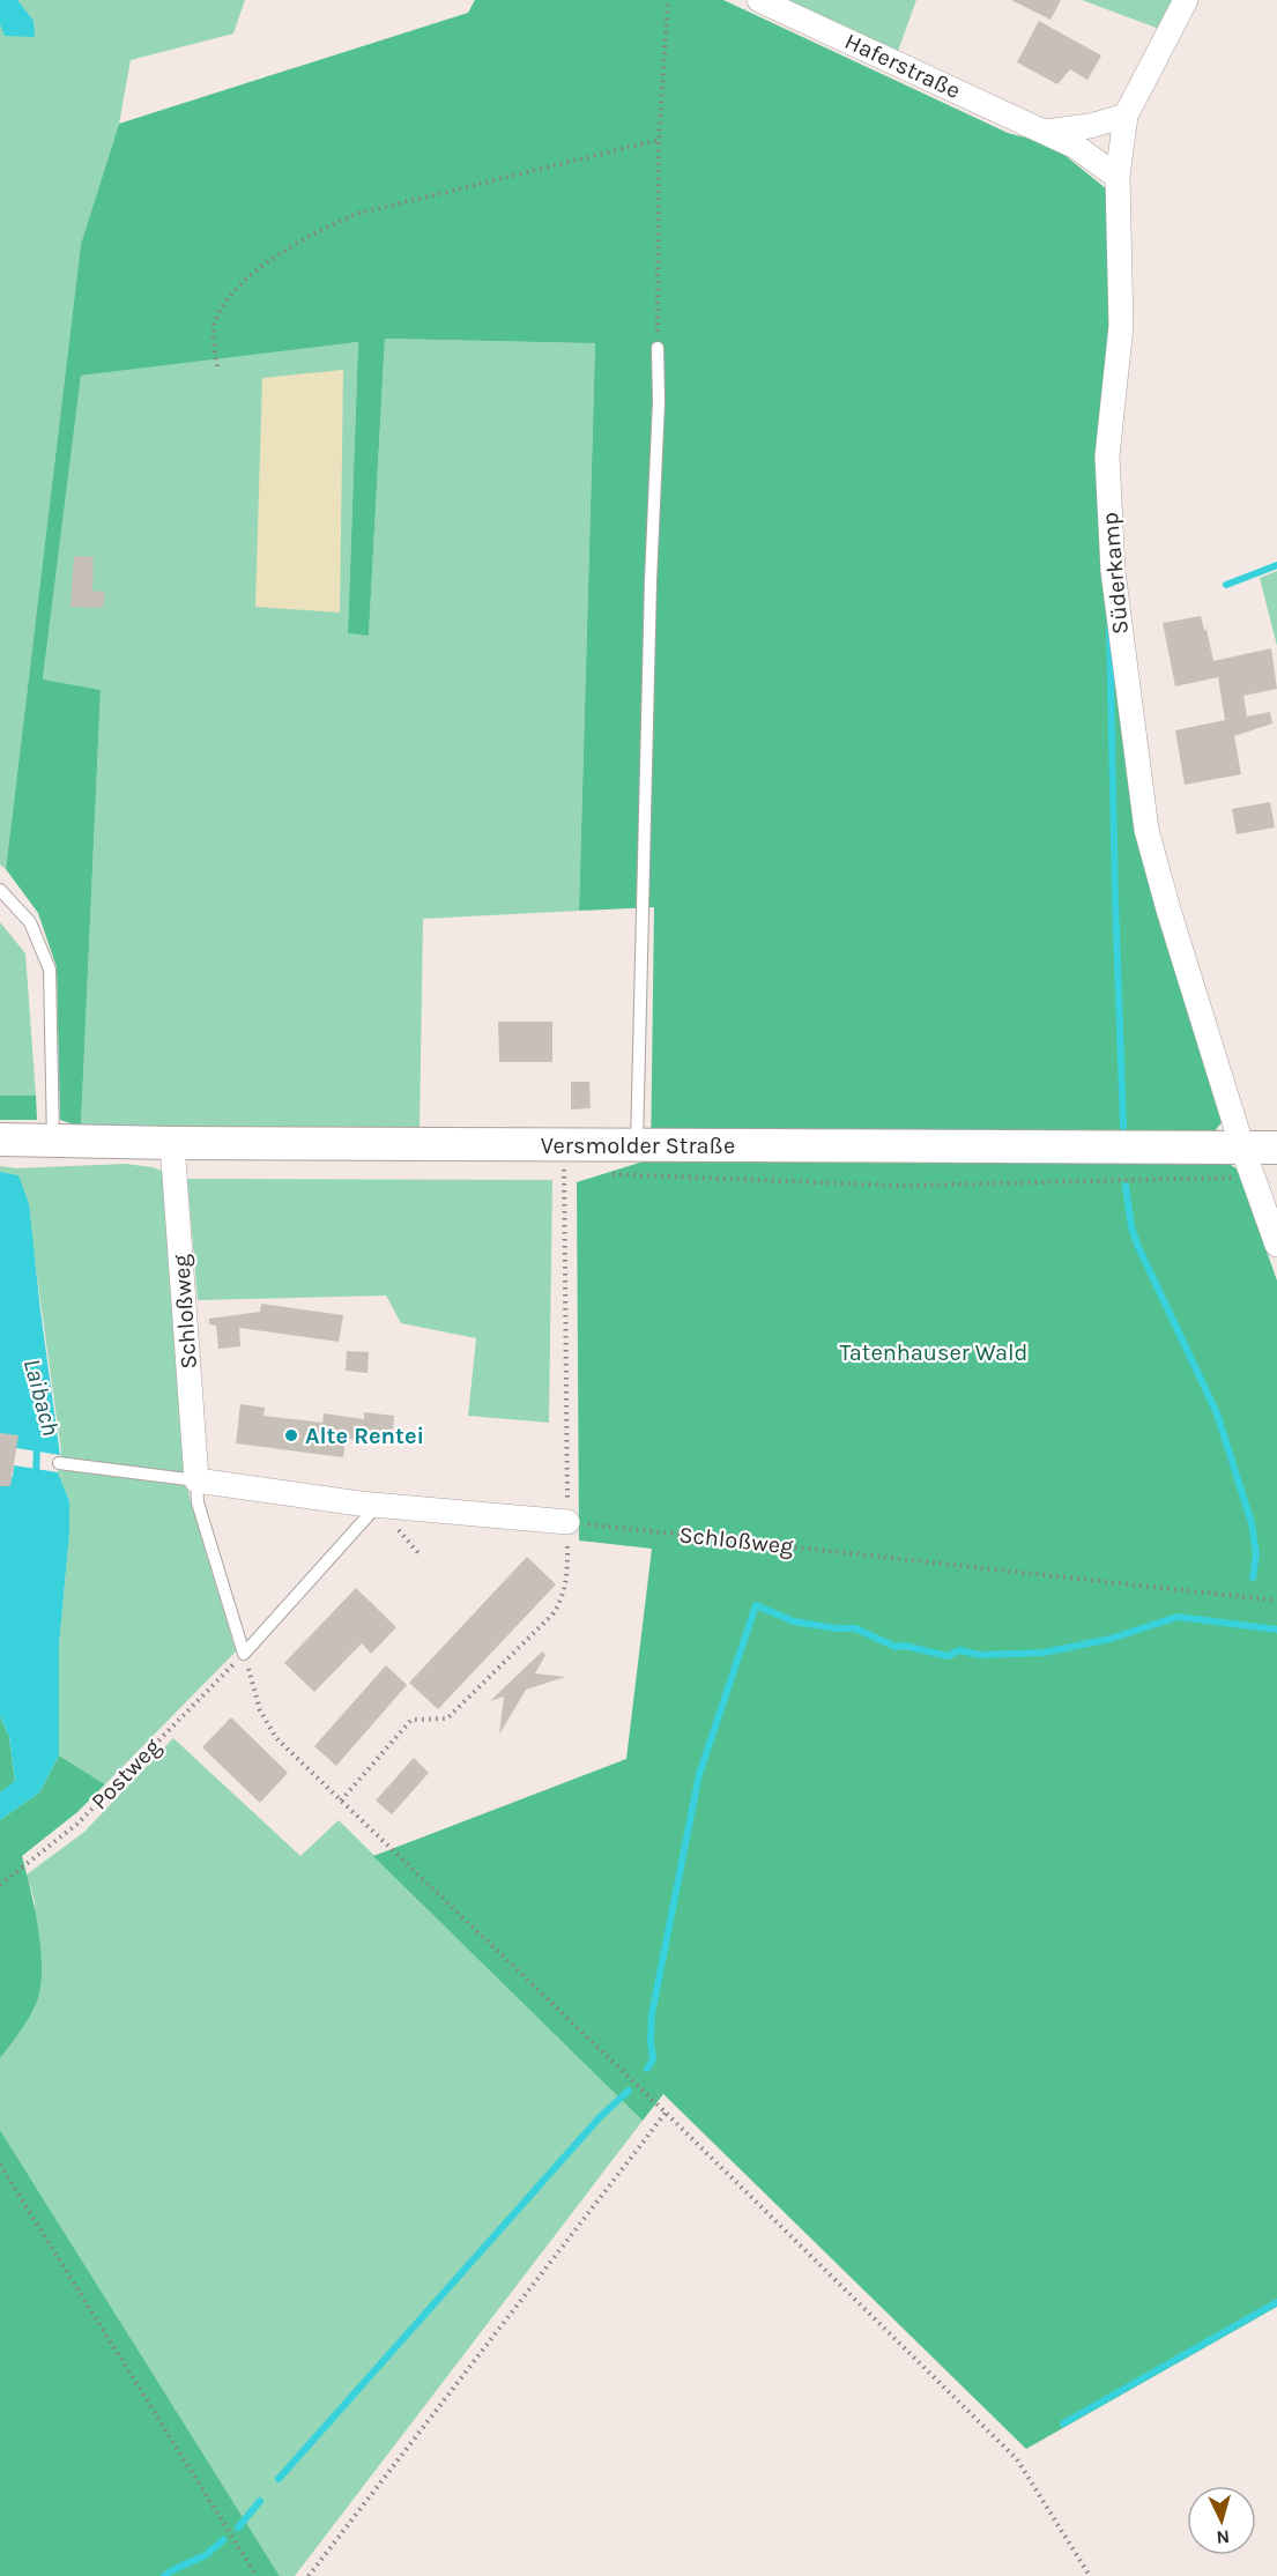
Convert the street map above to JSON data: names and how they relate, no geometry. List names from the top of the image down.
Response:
{
  "streets": {
    "main road": ["Versmolder Straße"],
    "street": ["Haferstraße", "Süderkamp", "Schloßweg"],
    "path": ["Postweg"]
  },
  "crossings": [
    ["Haferstraße", "Süderkamp"],
    ["Süderkamp", "Versmolder Straße"],
    ["Versmolder Straße", "Schloßweg"]
  ],
  "water": ["Laibach"],
  "parks": ["Tatenhauser Wald"],
  "places": ["Alte Rentei"],
  "north": "bottom"
}
